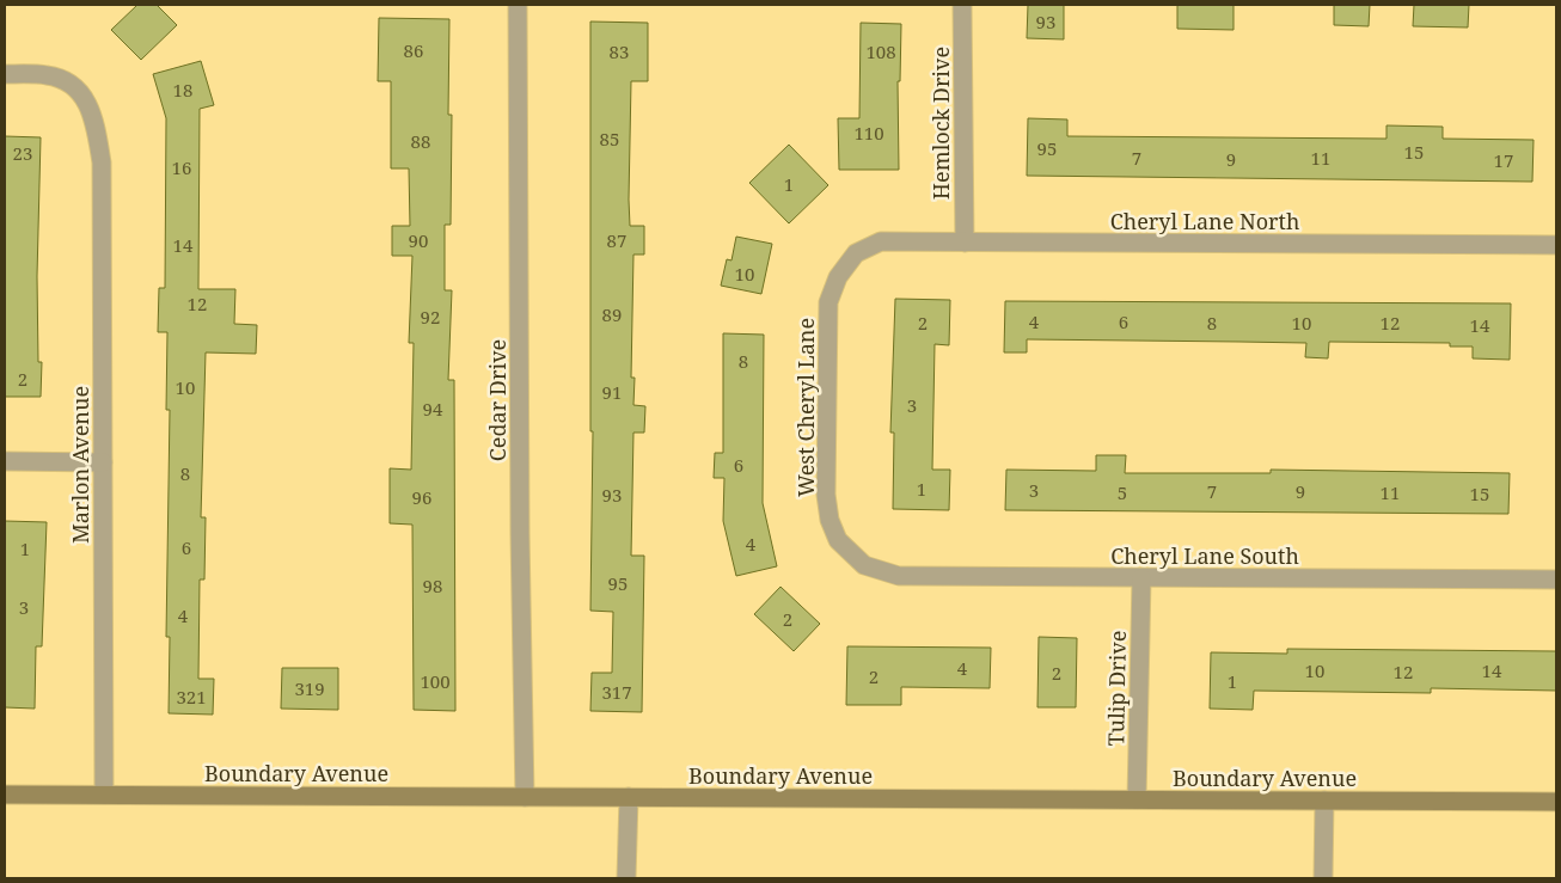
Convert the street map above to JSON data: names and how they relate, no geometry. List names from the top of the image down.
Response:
{
  "streets": {
    "main road": ["Boundary Avenue"],
    "street": [
      "Hemlock Drive",
      "Cheryl Lane North",
      "Cedar Drive",
      "West Cheryl Lane",
      "Marlon Avenue",
      "Cheryl Lane South",
      "Tulip Drive"
    ]
  },
  "crossings": [
    ["Hemlock Drive", "Cheryl Lane North"],
    ["Cheryl Lane North", "West Cheryl Lane"],
    ["Cedar Drive", "Boundary Avenue"],
    ["West Cheryl Lane", "Cheryl Lane South"],
    ["Marlon Avenue", "Boundary Avenue"],
    ["Cheryl Lane South", "Tulip Drive"],
    ["Tulip Drive", "Boundary Avenue"]
  ],
  "house_numbers": [
    "93",
    "86",
    "83",
    "108",
    "18",
    "110",
    "85",
    "88",
    "95",
    "15",
    "23",
    "7",
    "11",
    "9",
    "17",
    "16",
    "1",
    "90",
    "87",
    "14",
    "10",
    "12",
    "89",
    "92",
    "4",
    "6",
    "2",
    "8",
    "10",
    "12",
    "14",
    "8",
    "2",
    "10",
    "91",
    "3",
    "94",
    "6",
    "8",
    "1",
    "3",
    "7",
    "9",
    "5",
    "11",
    "15",
    "93",
    "96",
    "4",
    "6",
    "1",
    "95",
    "98",
    "3",
    "4",
    "2",
    "4",
    "10",
    "14",
    "12",
    "2",
    "2",
    "100",
    "1",
    "319",
    "317",
    "321"
  ]
}
